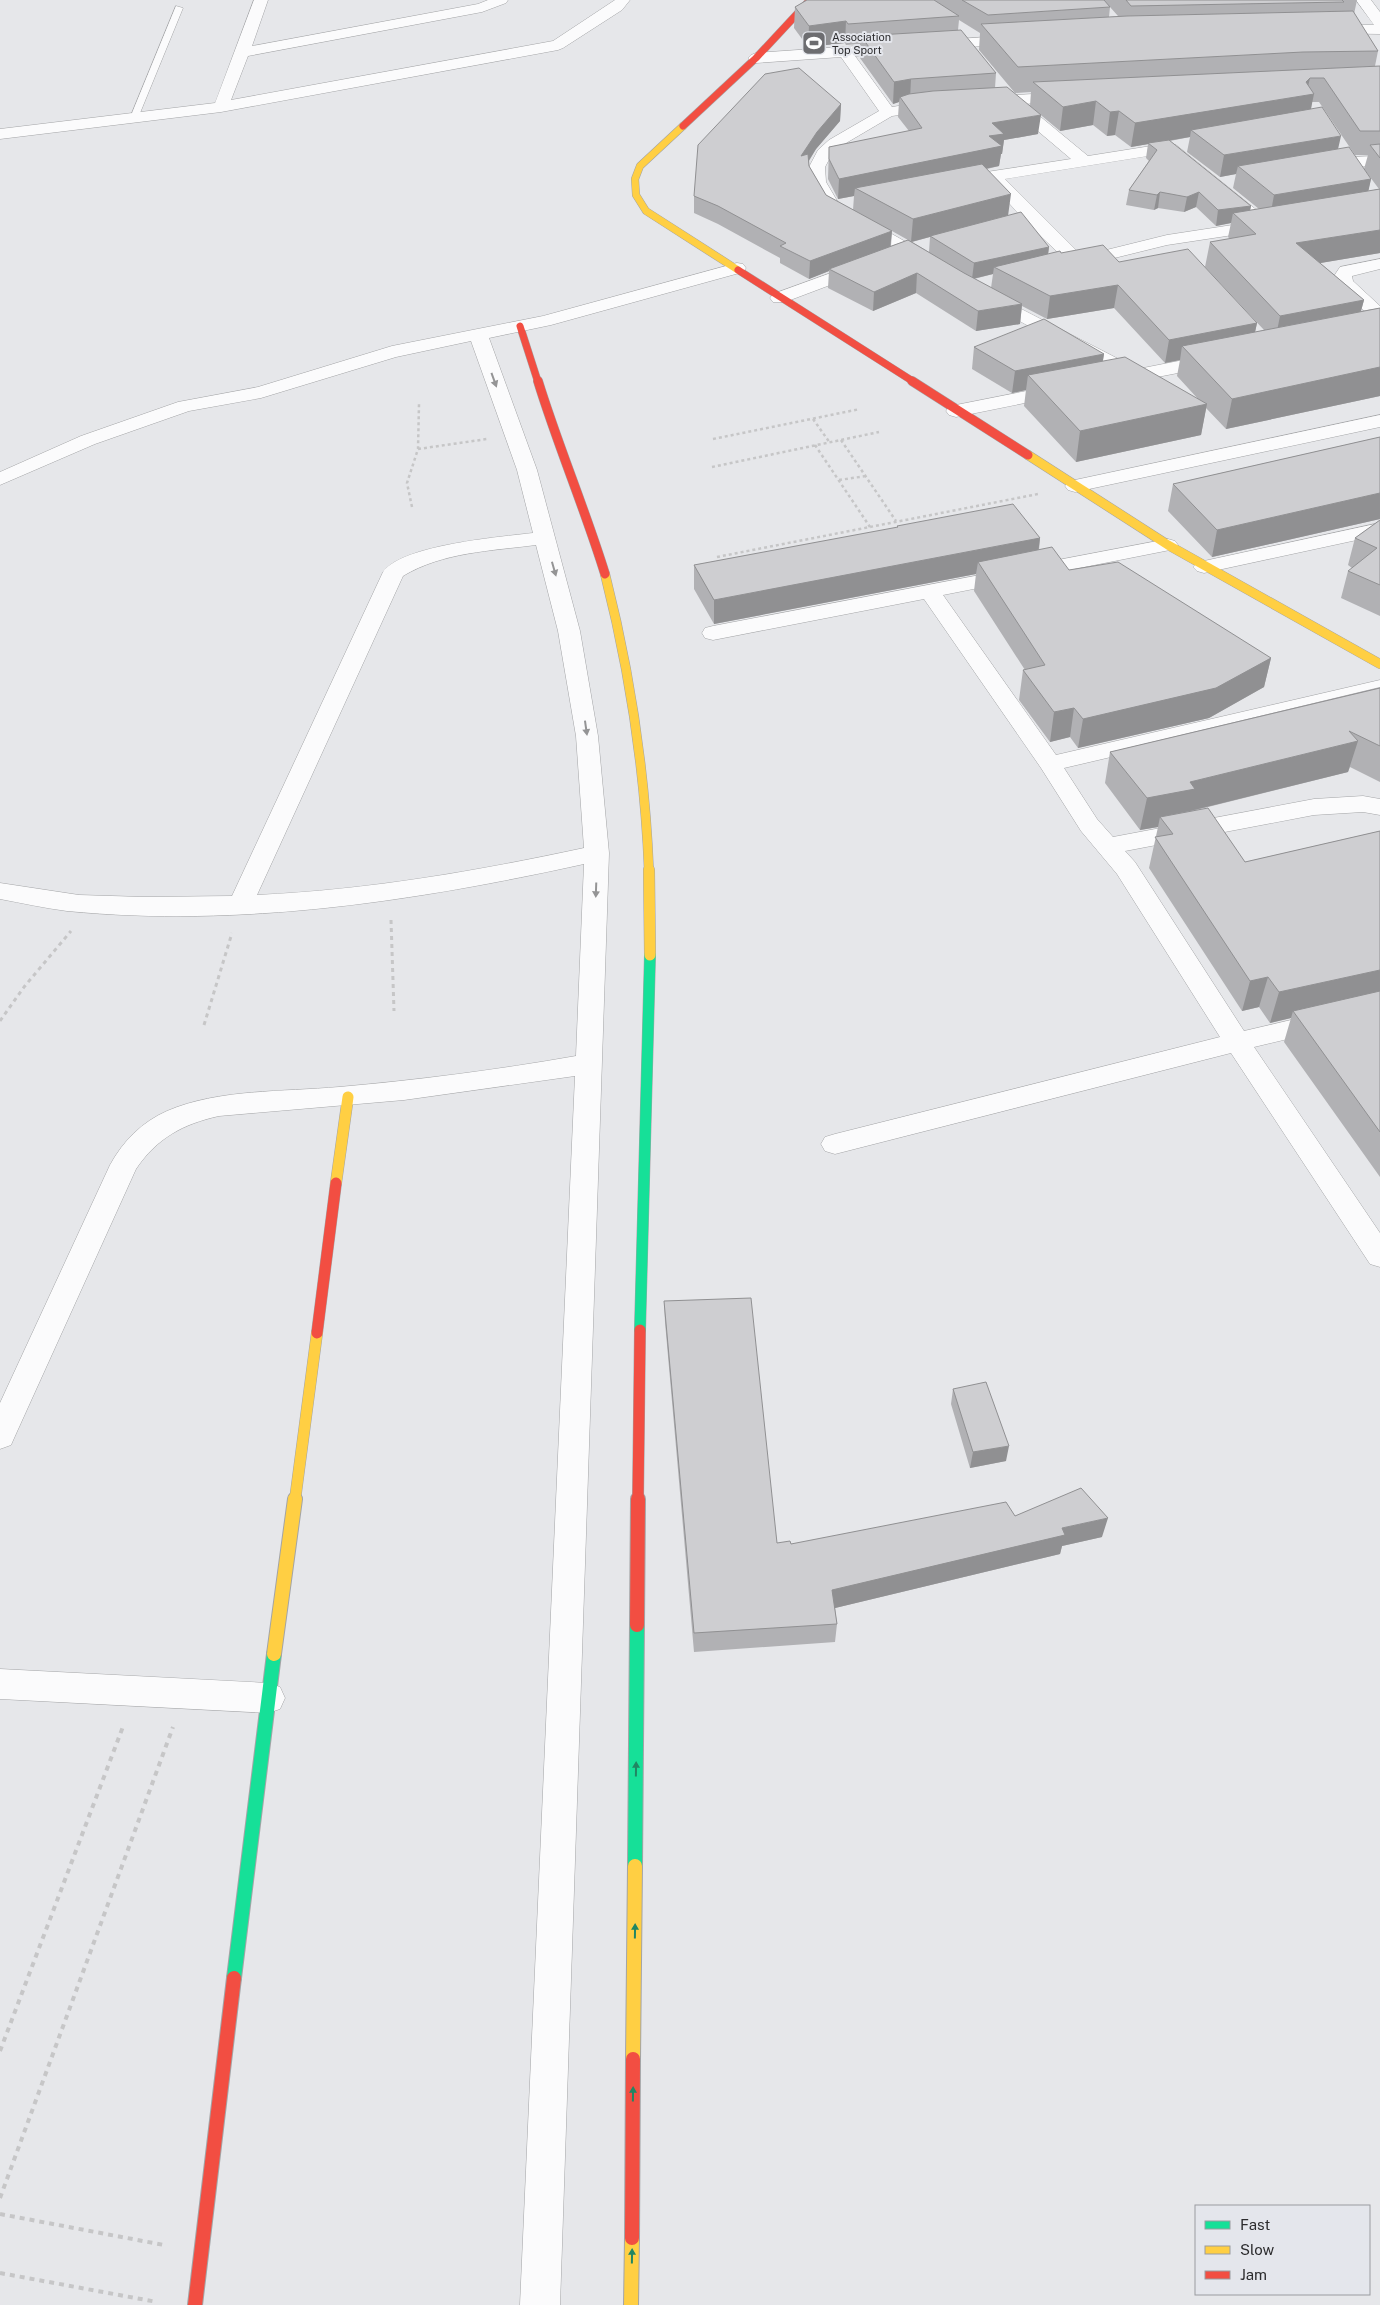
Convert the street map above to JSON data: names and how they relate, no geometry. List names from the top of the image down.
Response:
{
  "places": {
    "sports": ["Association Top Sport"]
  },
  "legend": ["Fast", "Slow", "Jam"]
}
